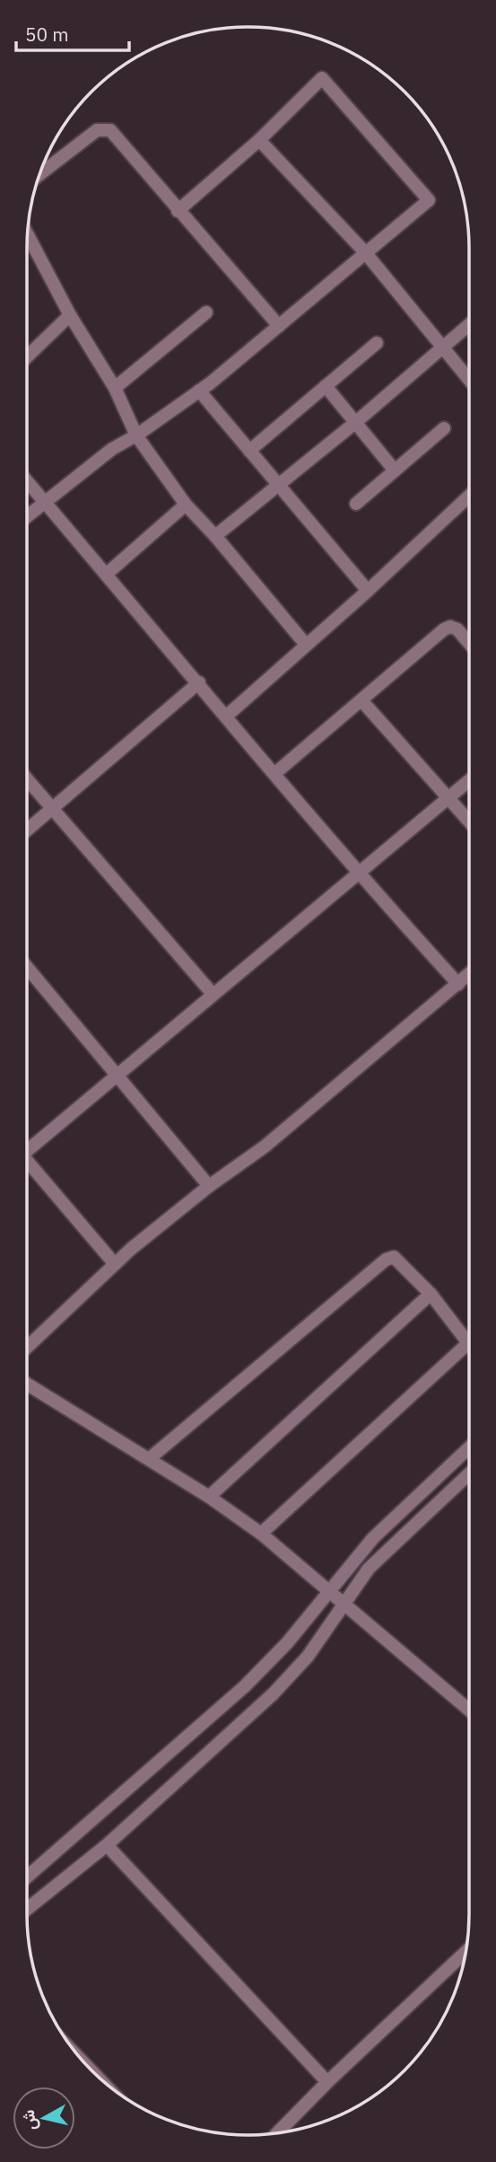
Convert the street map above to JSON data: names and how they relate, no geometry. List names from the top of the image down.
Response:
{
  "scale_bar": "50 m",
  "north": "left"
}
